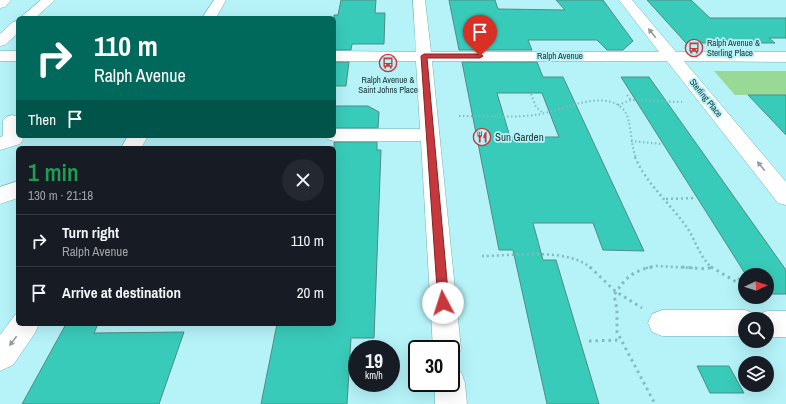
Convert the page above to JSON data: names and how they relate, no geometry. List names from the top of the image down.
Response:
{
  "streets": {
    "street": ["Ralph Avenue", "Sterling Place"]
  },
  "crossings": [
    ["Ralph Avenue", "Sterling Place"]
  ],
  "one_way": ["Sterling Place"],
  "places": {
    "bus stop": ["Ralph Avenue & Sterling Place", "Ralph Avenue & Saint Johns Place"],
    "restaurant": ["Sun Garden"]
  },
  "north": "right",
  "page": {
    "turn": ["110 m", "Ralph Avenue"],
    "then": "Then",
    "heading": ["1 min", "130 m · 21:18"],
    "list": [
      {
        "name": "Turn right",
        "note": "Ralph Avenue",
        "value": "110 m"
      },
      {
        "name": "Arrive at destination",
        "value": "20 m"
      }
    ],
    "speed": "19 km/h",
    "limit": "30"
  }
}
